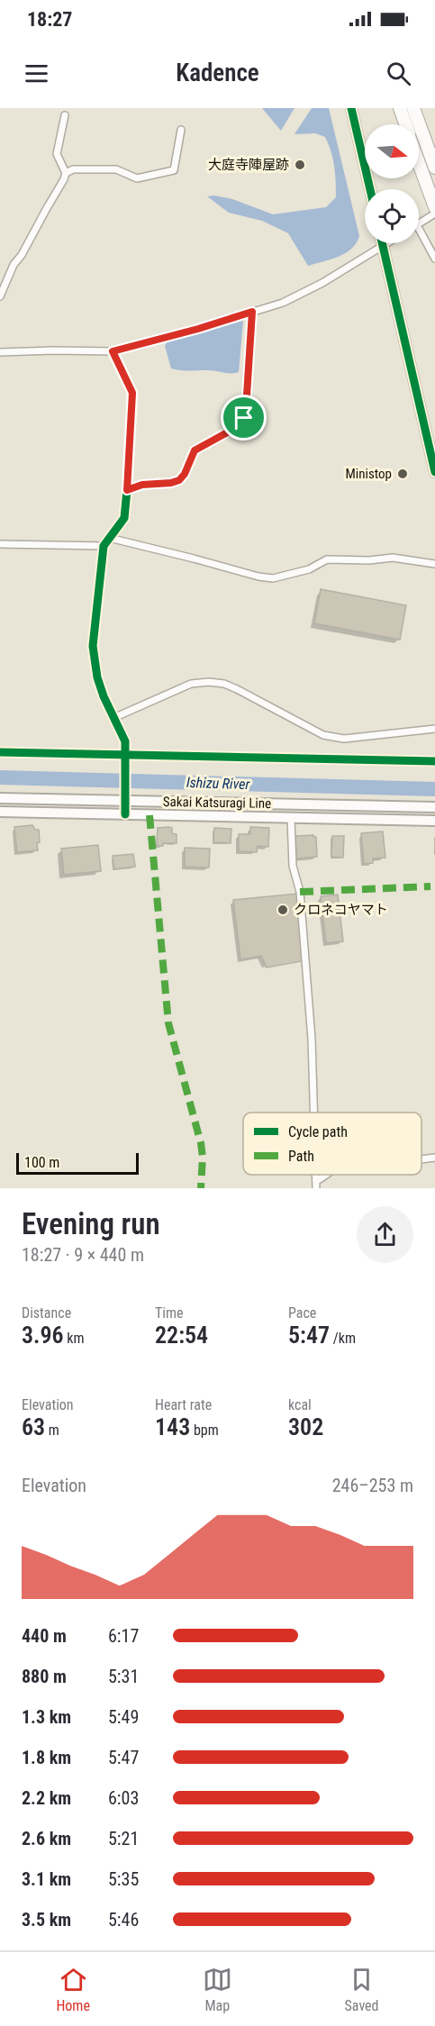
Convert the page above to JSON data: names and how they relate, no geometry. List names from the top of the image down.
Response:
{
  "streets": {
    "main road": ["Sakai Katsuragi Line"]
  },
  "water": ["Ishizu River"],
  "places": ["大庭寺陣屋跡", "Ministop", "クロネコヤマト"],
  "legend": ["Cycle path", "Path"],
  "scale_bar": "100 m",
  "north": "right",
  "page": {
    "status": "18:27",
    "header": "Kadence",
    "scale": "100 m",
    "heading": ["Evening run", "18:27 · 9 × 440 m"],
    "stats": [
      ["Distance", "3.96 km"],
      ["Time", "22:54"],
      ["Pace", "5:47 /km"],
      ["Elevation", "63 m"],
      ["Heart rate", "143 bpm"],
      ["kcal", "302"]
    ],
    "chart": ["Elevation", "246–253 m"],
    "list": [
      {
        "name": "440 m",
        "note": "6:17"
      },
      {
        "name": "880 m",
        "note": "5:31"
      },
      {
        "name": "1.3 km",
        "note": "5:49"
      },
      {
        "name": "1.8 km",
        "note": "5:47"
      },
      {
        "name": "2.2 km",
        "note": "6:03"
      },
      {
        "name": "2.6 km",
        "note": "5:21"
      },
      {
        "name": "3.1 km",
        "note": "5:35"
      },
      {
        "name": "3.5 km",
        "note": "5:46"
      }
    ],
    "tabs": ["Home", "Map", "Saved"]
  }
}
